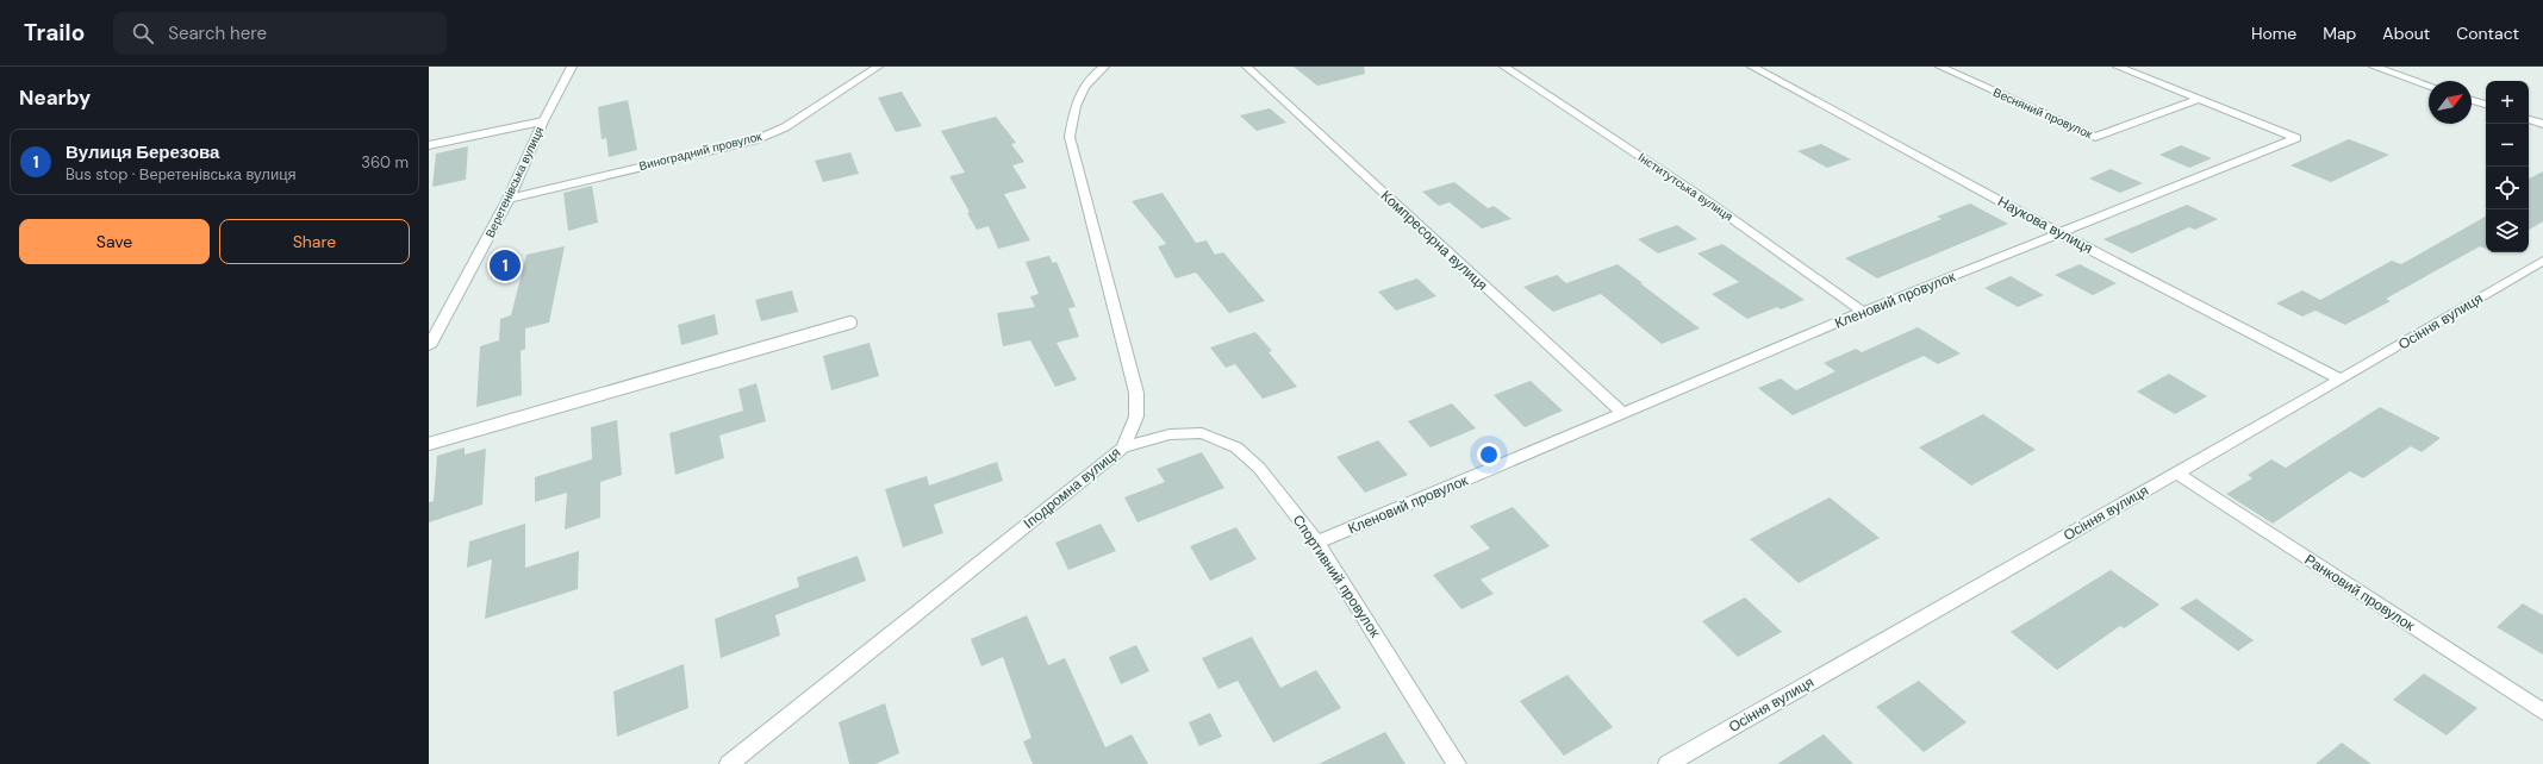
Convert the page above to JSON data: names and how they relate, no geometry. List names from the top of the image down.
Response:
{
  "streets": {
    "street": [
      "Весняний провулок",
      "Виноградний провулок",
      "Веретенівська вулиця",
      "Інститутська вулиця",
      "Наукова вулиця",
      "Компресорна вулиця",
      "Кленовий провулок",
      "Осіння вулиця",
      "Іподромна вулиця",
      "Спортивний провулок",
      "Ранковий провулок"
    ]
  },
  "crossings": [
    ["Весняний провулок", "Кленовий провулок"],
    ["Виноградний провулок", "Веретенівська вулиця"],
    ["Інститутська вулиця", "Кленовий провулок"],
    ["Наукова вулиця", "Кленовий провулок"],
    ["Наукова вулиця", "Осіння вулиця"],
    ["Компресорна вулиця", "Кленовий провулок"],
    ["Кленовий провулок", "Спортивний провулок"],
    ["Осіння вулиця", "Ранковий провулок"],
    ["Іподромна вулиця", "Спортивний провулок"]
  ],
  "north": "top right",
  "page": {
    "header": "Trailo",
    "search": "Search here",
    "nav": [
      "Home",
      "Map",
      "About",
      "Contact"
    ],
    "heading": "Nearby",
    "map_buttons": ["+", "−"],
    "list": [
      {
        "mark": "1",
        "name": "Вулиця Березова",
        "note": "Bus stop · Веретенівська вулиця",
        "value": "360 m"
      }
    ],
    "buttons": ["Save", "Share"],
    "pins": "1"
  }
}
